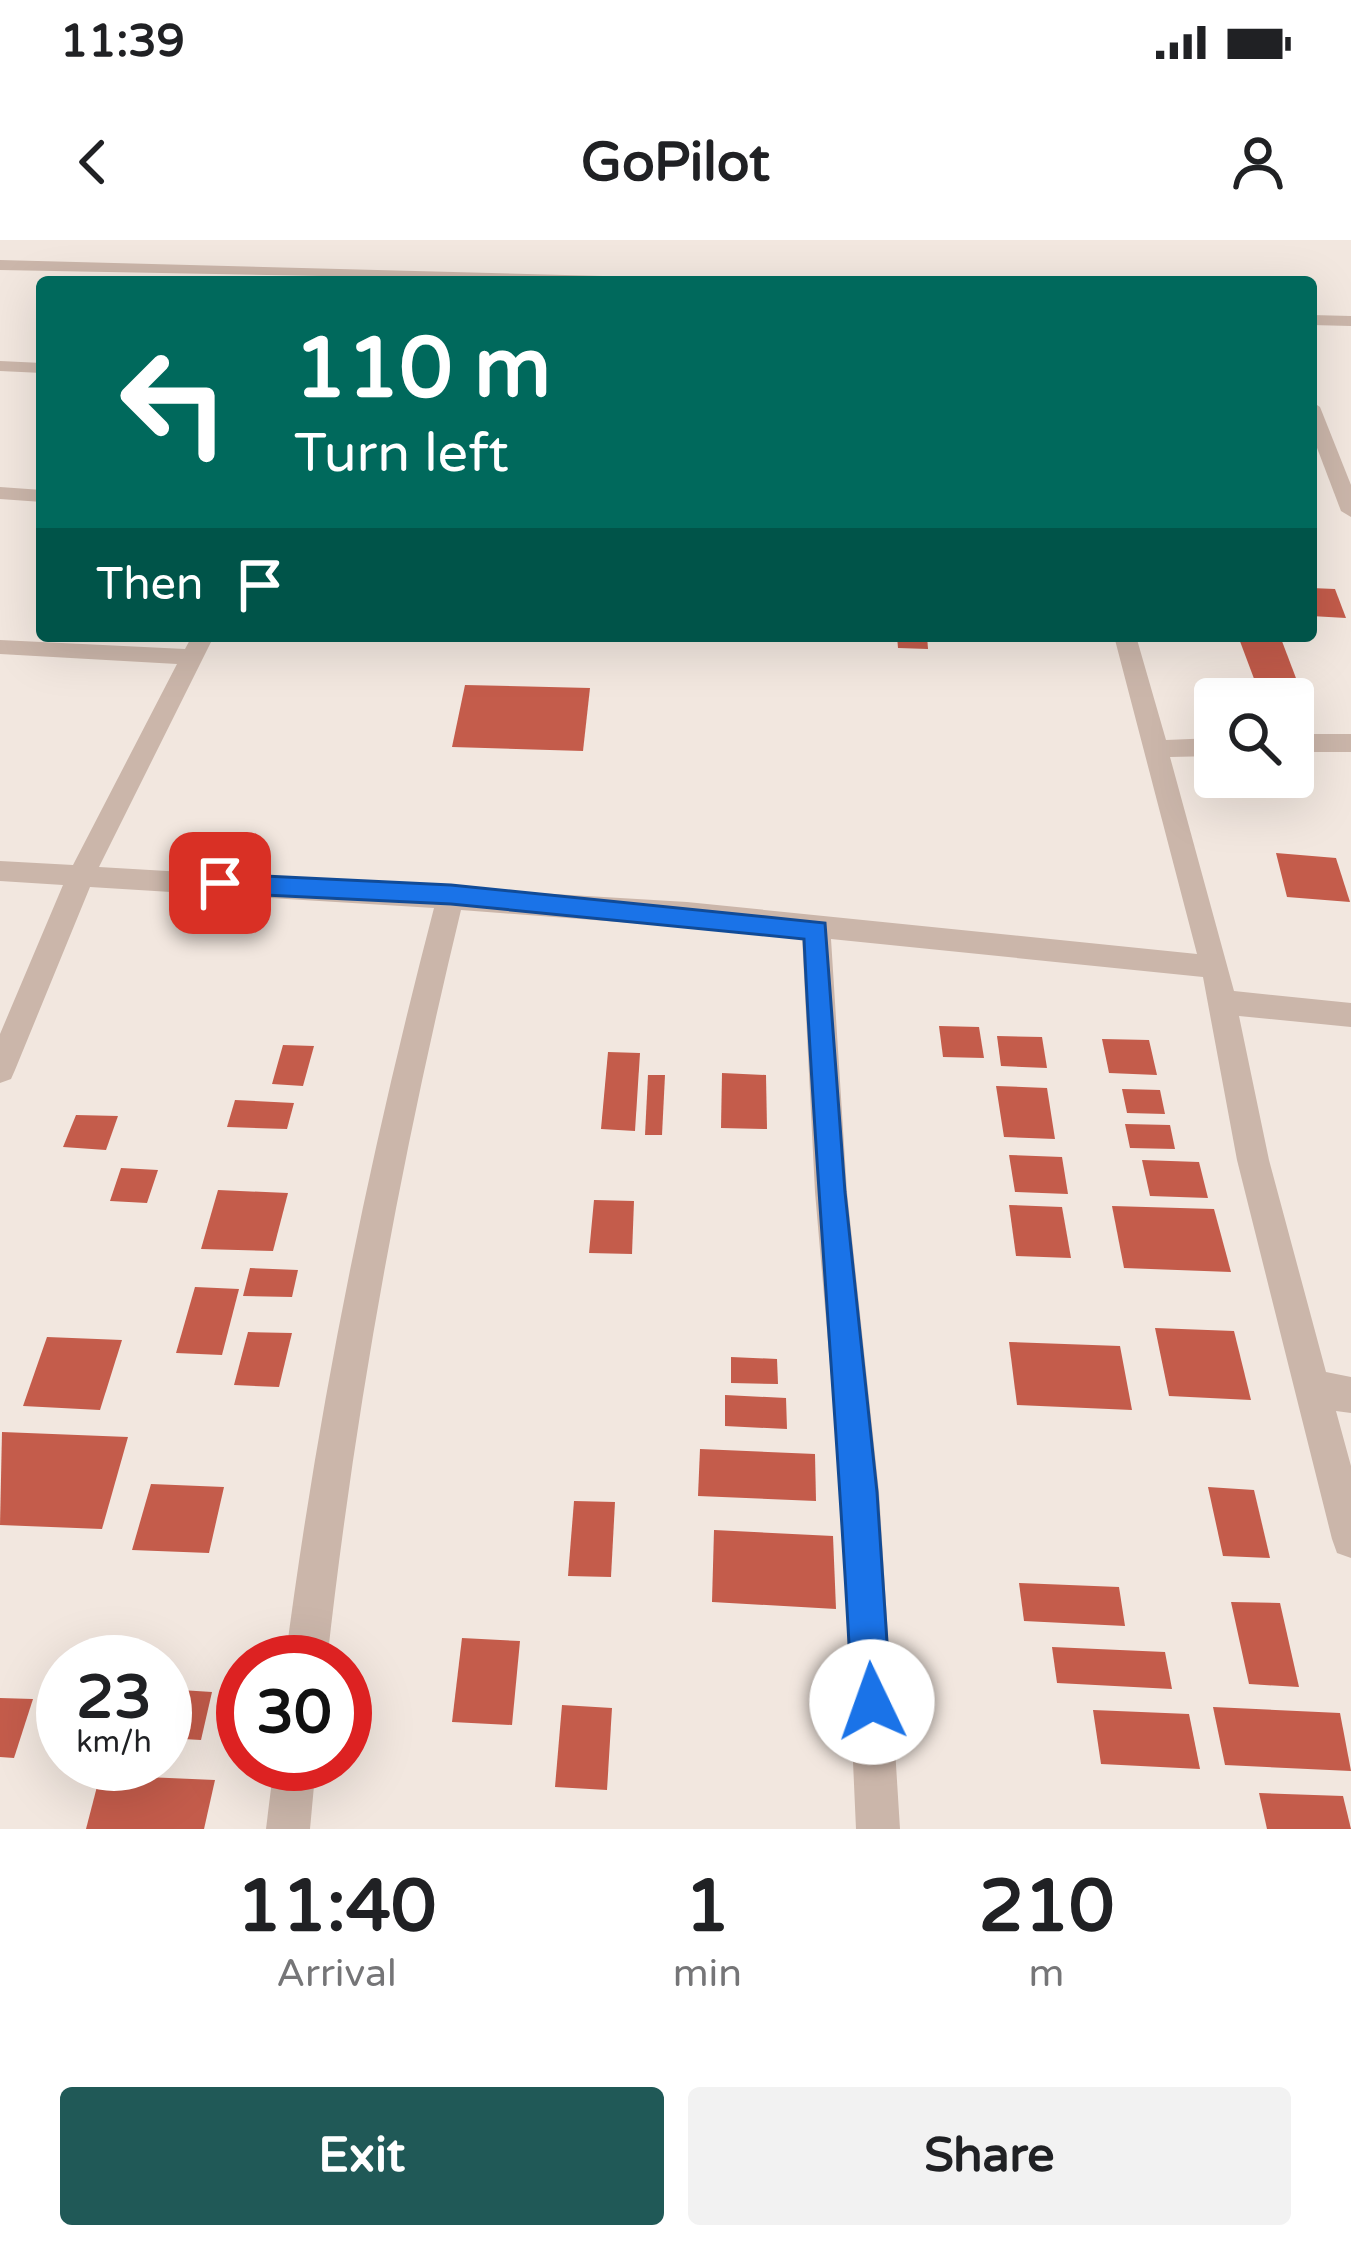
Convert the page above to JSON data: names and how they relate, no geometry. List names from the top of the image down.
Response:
{
  "page": {
    "status": "11:39",
    "header": "GoPilot",
    "turn": ["110 m", "Turn left"],
    "then": "Then",
    "speed": "23 km/h",
    "limit": "30",
    "eta": [
      "11:40",
      "Arrival",
      "1",
      "min",
      "210",
      "m"
    ],
    "buttons": ["Exit", "Share"]
  }
}
